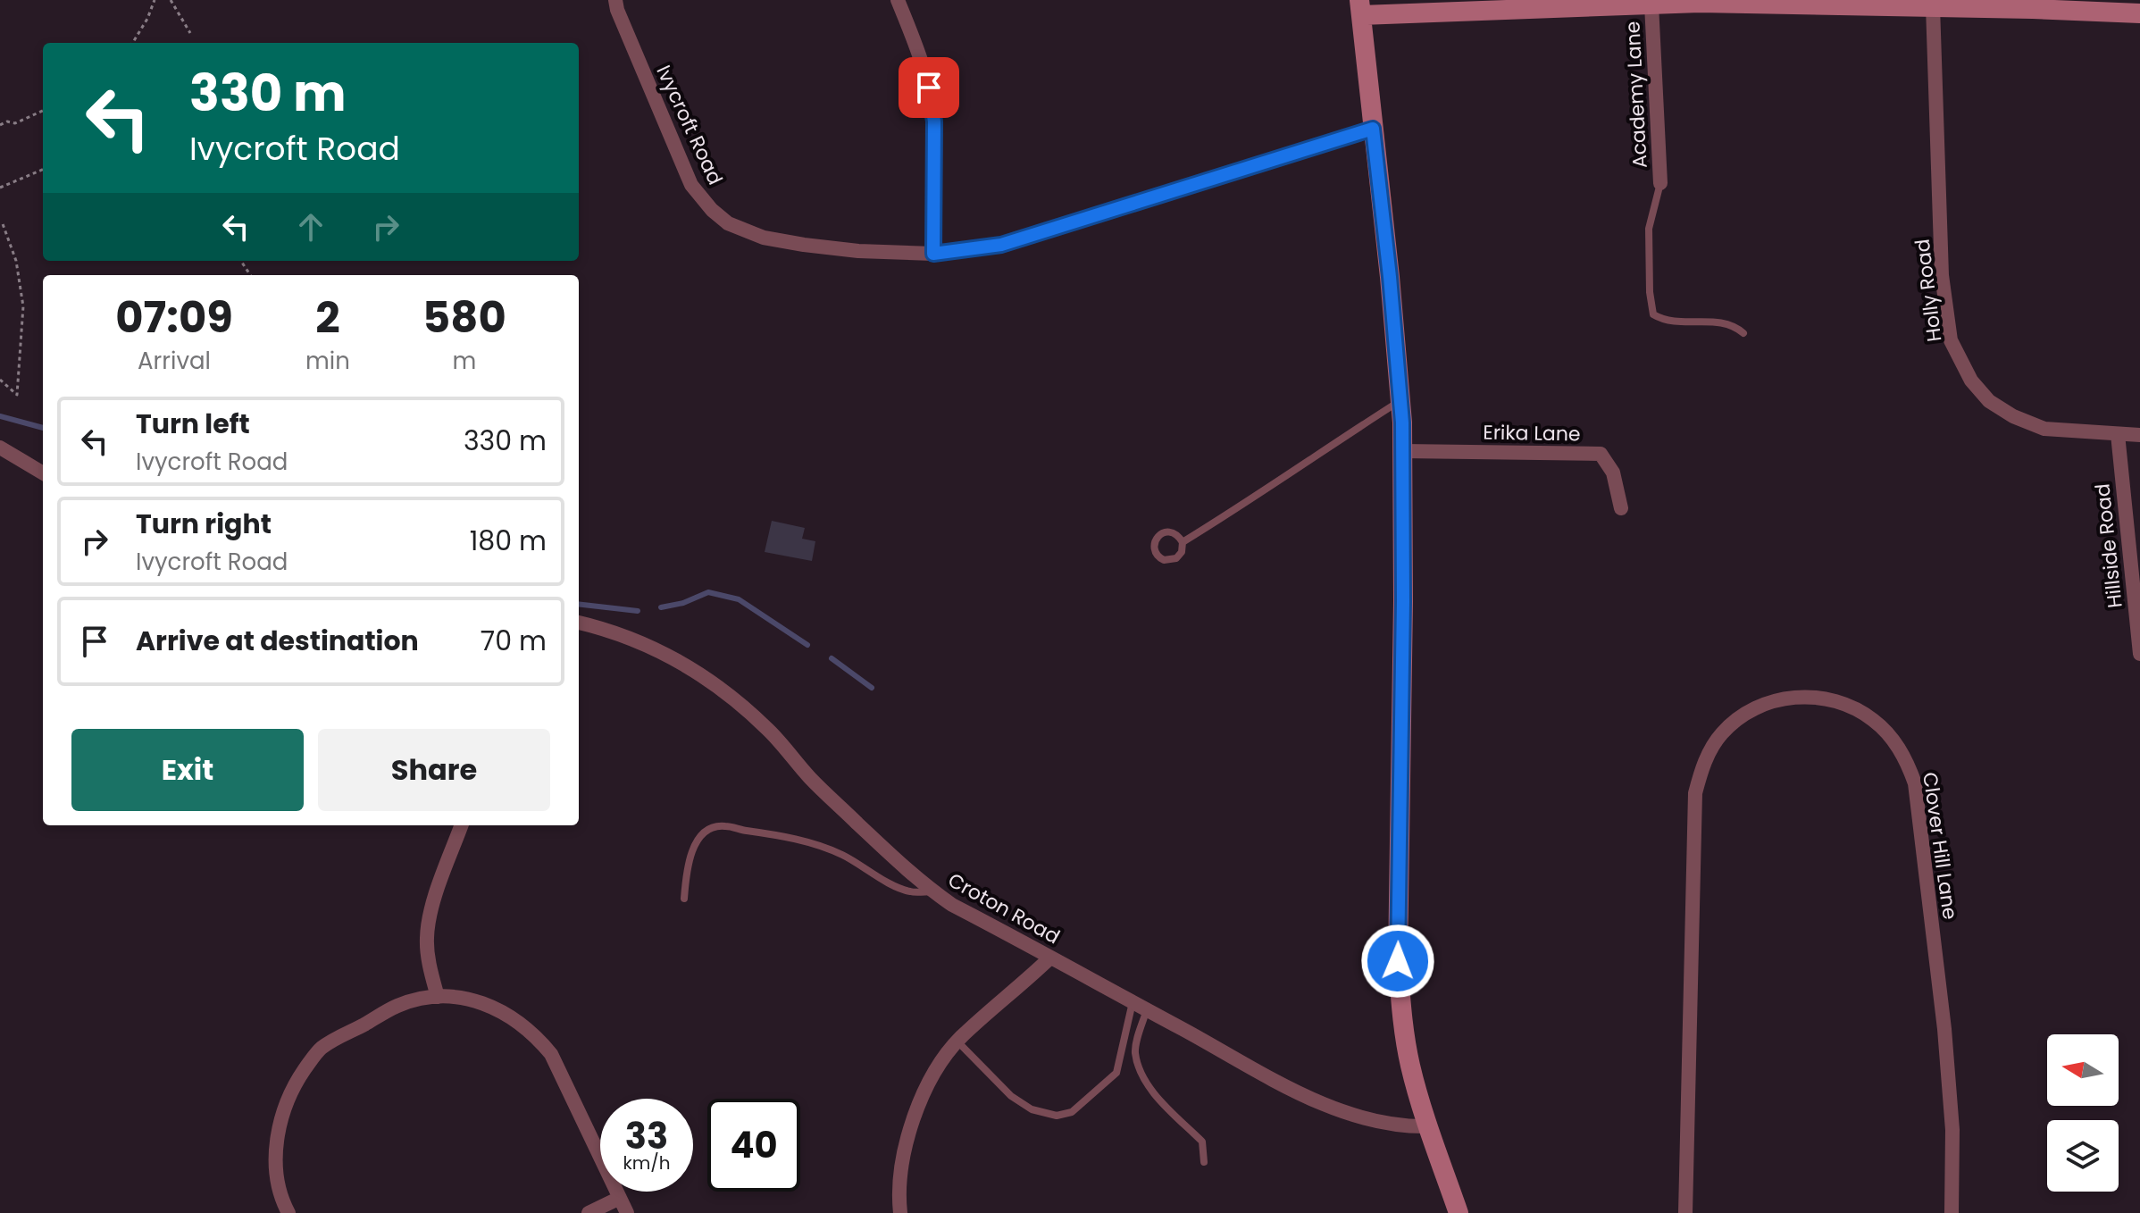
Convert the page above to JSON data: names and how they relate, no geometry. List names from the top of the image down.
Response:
{
  "streets": {
    "street": [
      "Academy Lane",
      "Ivycroft Road",
      "Holly Road",
      "Erika Lane",
      "Hillside Road",
      "Clover Hill Lane",
      "Croton Road"
    ]
  },
  "crossings": [
    ["Holly Road", "Hillside Road"]
  ],
  "north": "left",
  "page": {
    "turn": ["330 m", "Ivycroft Road"],
    "eta": [
      "07:09",
      "Arrival",
      "2",
      "min",
      "580",
      "m"
    ],
    "list": [
      {
        "name": "Turn left",
        "note": "Ivycroft Road",
        "value": "330 m"
      },
      {
        "name": "Turn right",
        "note": "Ivycroft Road",
        "value": "180 m"
      },
      {
        "name": "Arrive at destination",
        "value": "70 m"
      }
    ],
    "buttons": ["Exit", "Share"],
    "speed": "33 km/h",
    "limit": "40"
  }
}
